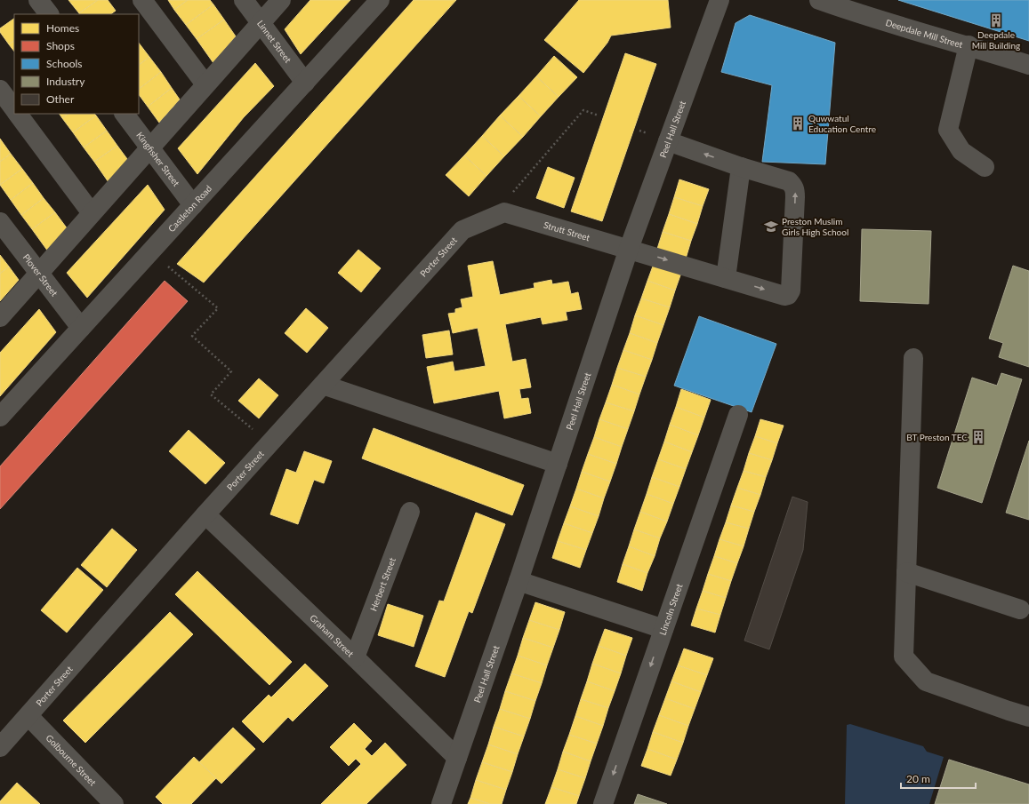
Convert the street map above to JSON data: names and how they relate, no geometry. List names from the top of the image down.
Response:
{
  "streets": {
    "street": [
      "Deepdale Mill Street",
      "Linnet Street",
      "Peel Hall Street",
      "Kingfisher Street",
      "Castleton Road",
      "Strutt Street",
      "Porter Street",
      "Plover Street",
      "Herbert Street",
      "Lincoln Street",
      "Graham Street",
      "Golbourne Street"
    ]
  },
  "crossings": [
    ["Linnet Street", "Castleton Road"],
    ["Peel Hall Street", "Strutt Street"],
    ["Peel Hall Street", "Graham Street"],
    ["Kingfisher Street", "Castleton Road"],
    ["Castleton Road", "Plover Street"],
    ["Strutt Street", "Porter Street"],
    ["Porter Street", "Graham Street"],
    ["Porter Street", "Golbourne Street"],
    ["Herbert Street", "Graham Street"]
  ],
  "one_way": ["Lincoln Street"],
  "places": {
    "building": ["Deepdale Mill Building", "Quwwatul Education Centre", "BT Preston TEC"],
    "school or university": ["Preston Muslim Girls High School"]
  },
  "legend": [
    "Homes",
    "Shops",
    "Schools",
    "Industry",
    "Other"
  ],
  "scale_bar": "20 m"
}
